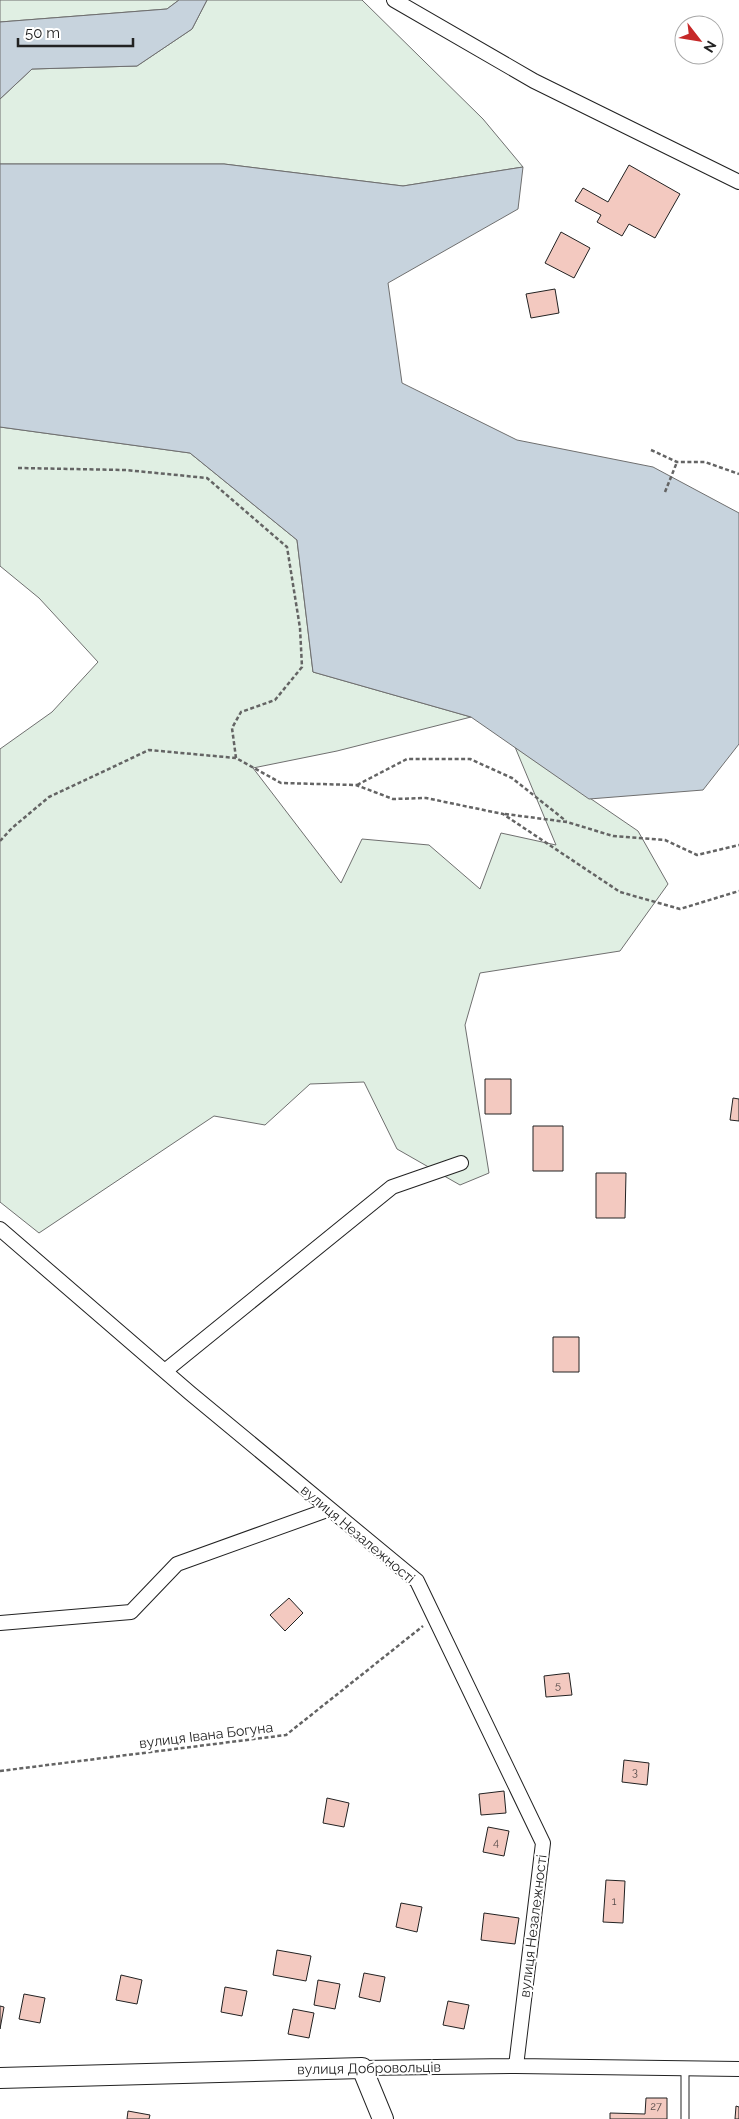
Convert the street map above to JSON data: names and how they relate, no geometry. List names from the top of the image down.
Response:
{
  "streets": {
    "street": ["вулиця Незалежності", "вулиця Добровольців"],
    "path": ["вулиця Івана Богуна"]
  },
  "crossings": [
    ["вулиця Незалежності", "вулиця Івана Богуна"],
    ["вулиця Незалежності", "вулиця Добровольців"]
  ],
  "house_numbers": [
    "5",
    "3",
    "4",
    "1",
    "27"
  ],
  "scale_bar": "50 m",
  "north": "bottom right"
}
